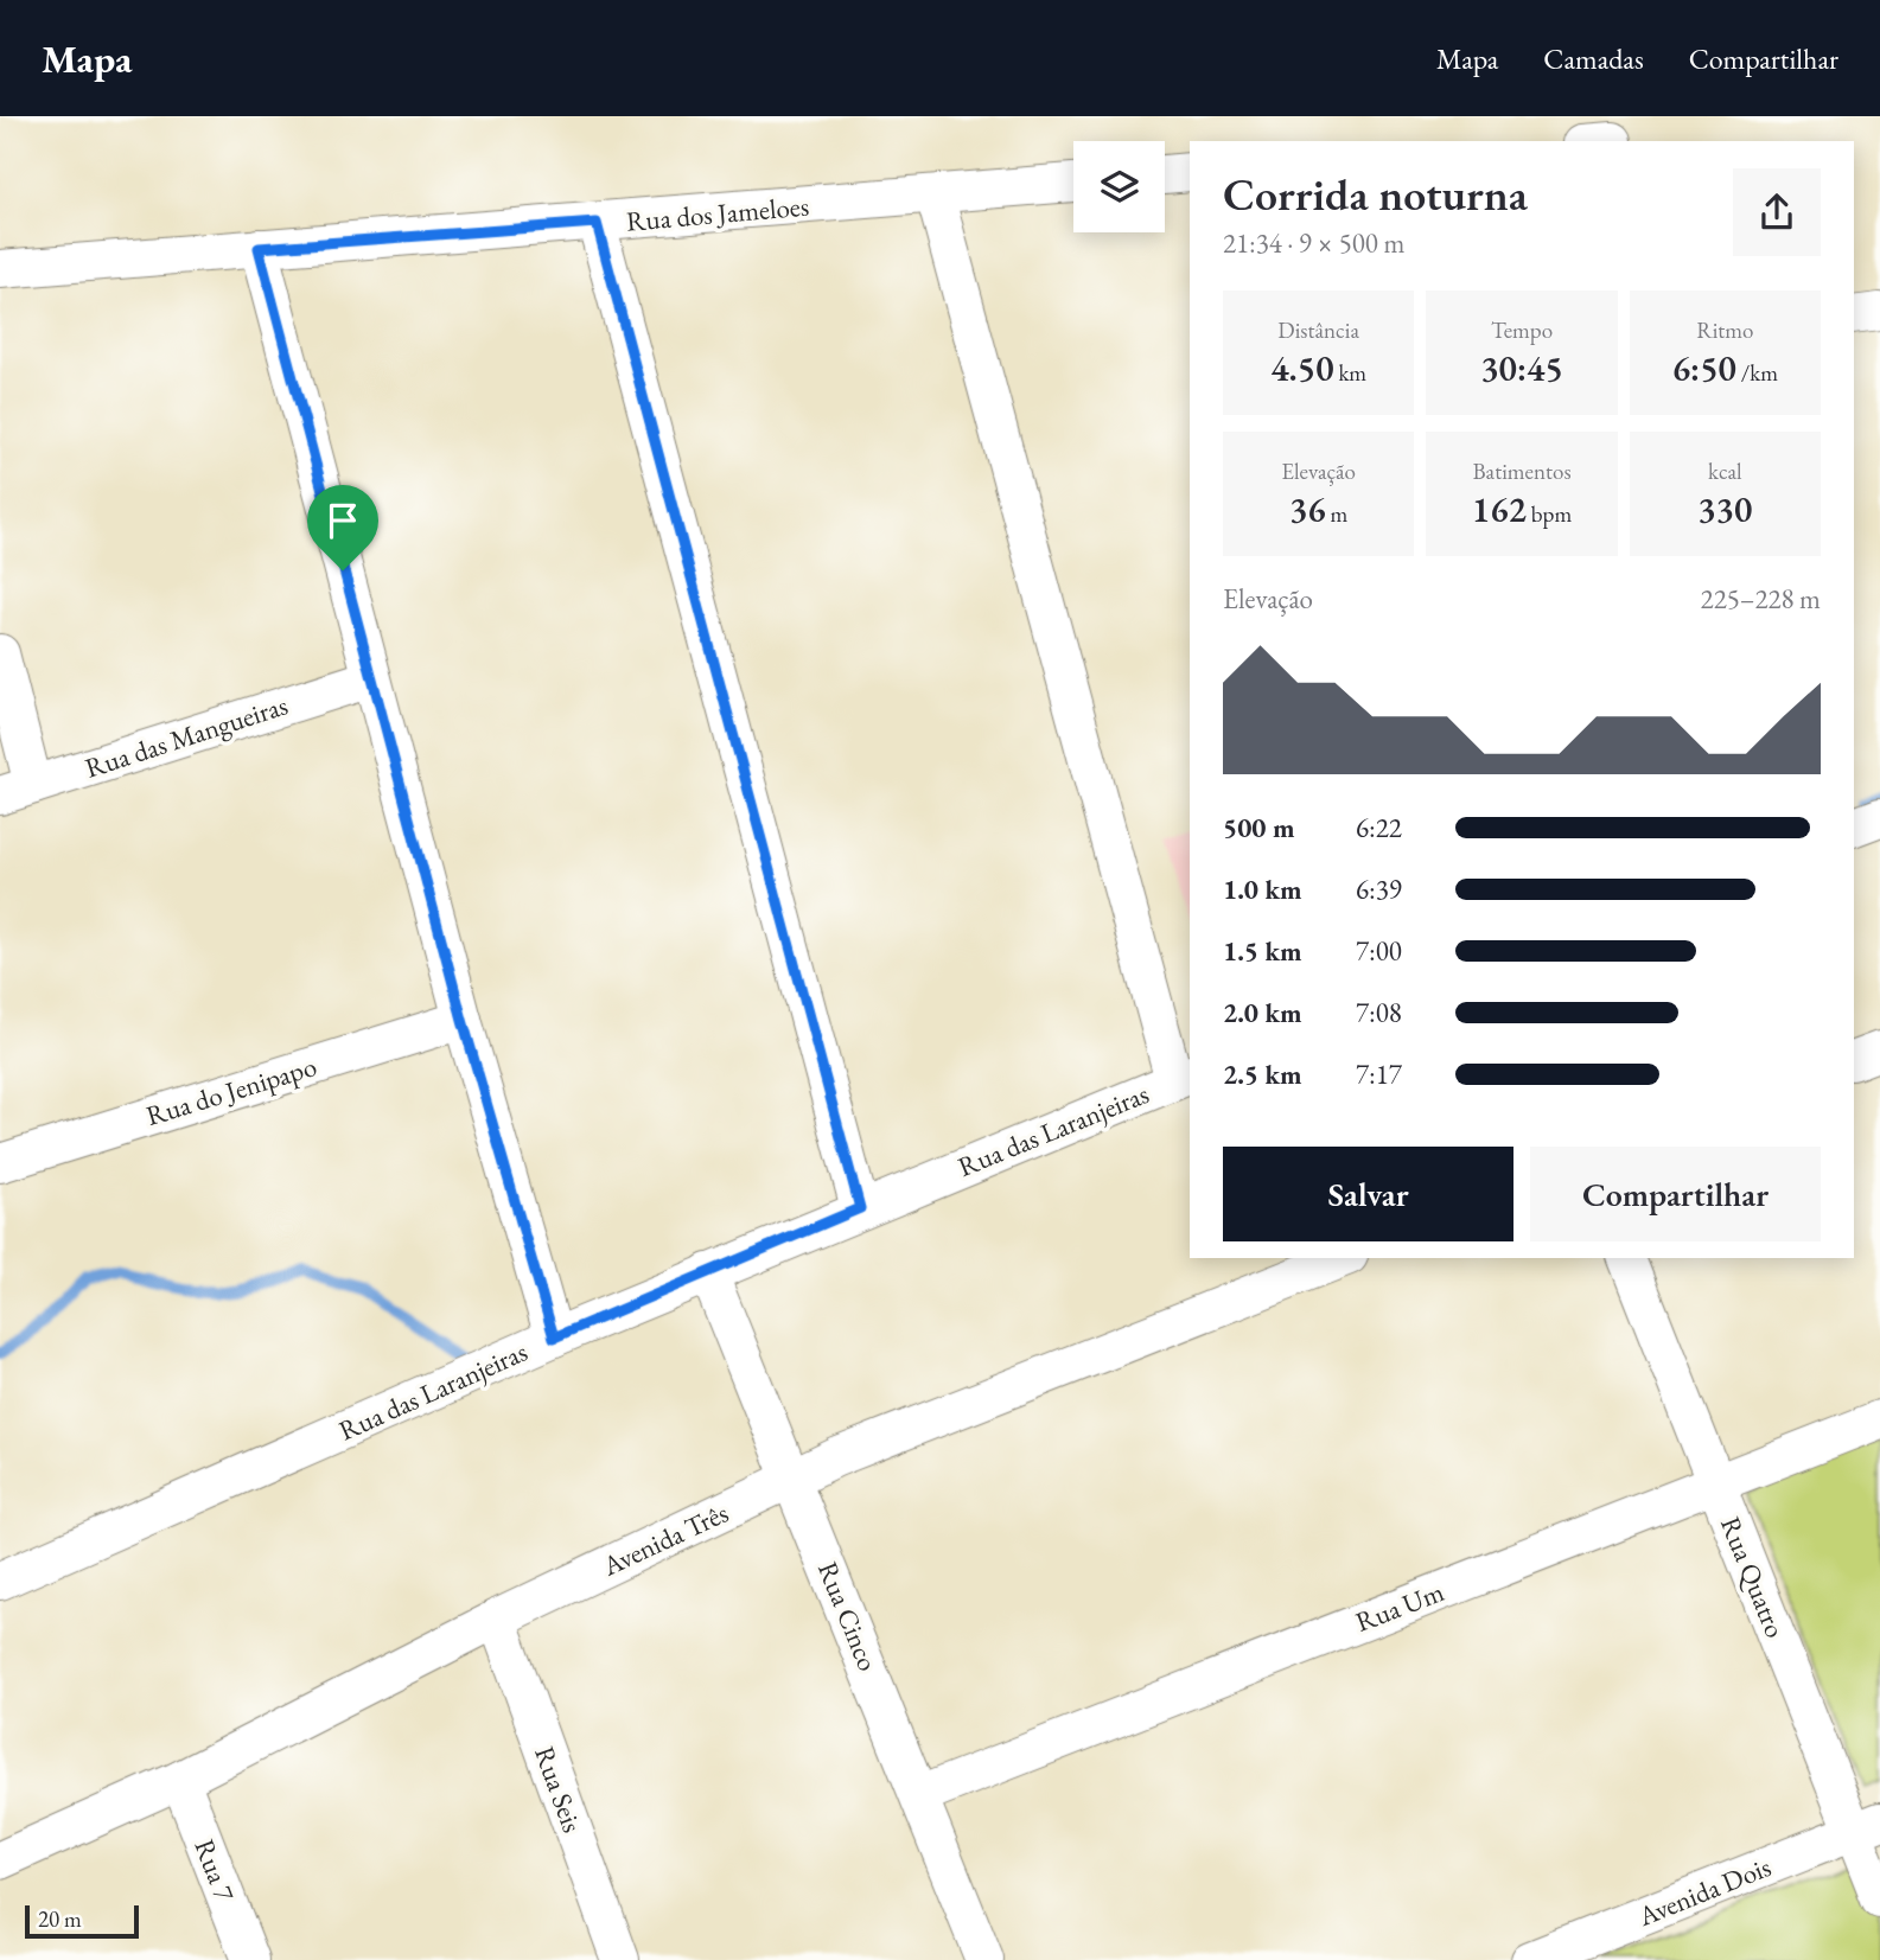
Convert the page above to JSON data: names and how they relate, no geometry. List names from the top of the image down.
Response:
{
  "streets": {
    "street": [
      "Rua dos Jameloes",
      "Rua das Mangueiras",
      "Rua do Jenipapo",
      "Rua das Laranjeiras",
      "Avenida Três",
      "Rua Quatro",
      "Rua Um",
      "Rua Cinco",
      "Rua Seis",
      "Rua 7",
      "Avenida Dois"
    ]
  },
  "crossings": [
    ["Rua das Laranjeiras", "Rua Cinco"],
    ["Avenida Três", "Rua Cinco"],
    ["Avenida Três", "Rua Seis"],
    ["Avenida Três", "Rua 7"],
    ["Rua Quatro", "Rua Um"],
    ["Rua Quatro", "Avenida Dois"],
    ["Rua Um", "Rua Cinco"]
  ],
  "scale_bar": "20 m",
  "page": {
    "header": "Mapa",
    "nav": ["Mapa", "Camadas", "Compartilhar"],
    "heading": ["Corrida noturna", "21:34 · 9 × 500 m"],
    "stats": [
      ["Distância", "4.50 km"],
      ["Tempo", "30:45"],
      ["Ritmo", "6:50 /km"],
      ["Elevação", "36 m"],
      ["Batimentos", "162 bpm"],
      ["kcal", "330"]
    ],
    "chart": ["Elevação", "225–228 m"],
    "list": [
      {
        "name": "500 m",
        "note": "6:22"
      },
      {
        "name": "1.0 km",
        "note": "6:39"
      },
      {
        "name": "1.5 km",
        "note": "7:00"
      },
      {
        "name": "2.0 km",
        "note": "7:08"
      },
      {
        "name": "2.5 km",
        "note": "7:17"
      }
    ],
    "buttons": ["Salvar", "Compartilhar"],
    "scale": "20 m"
  }
}
